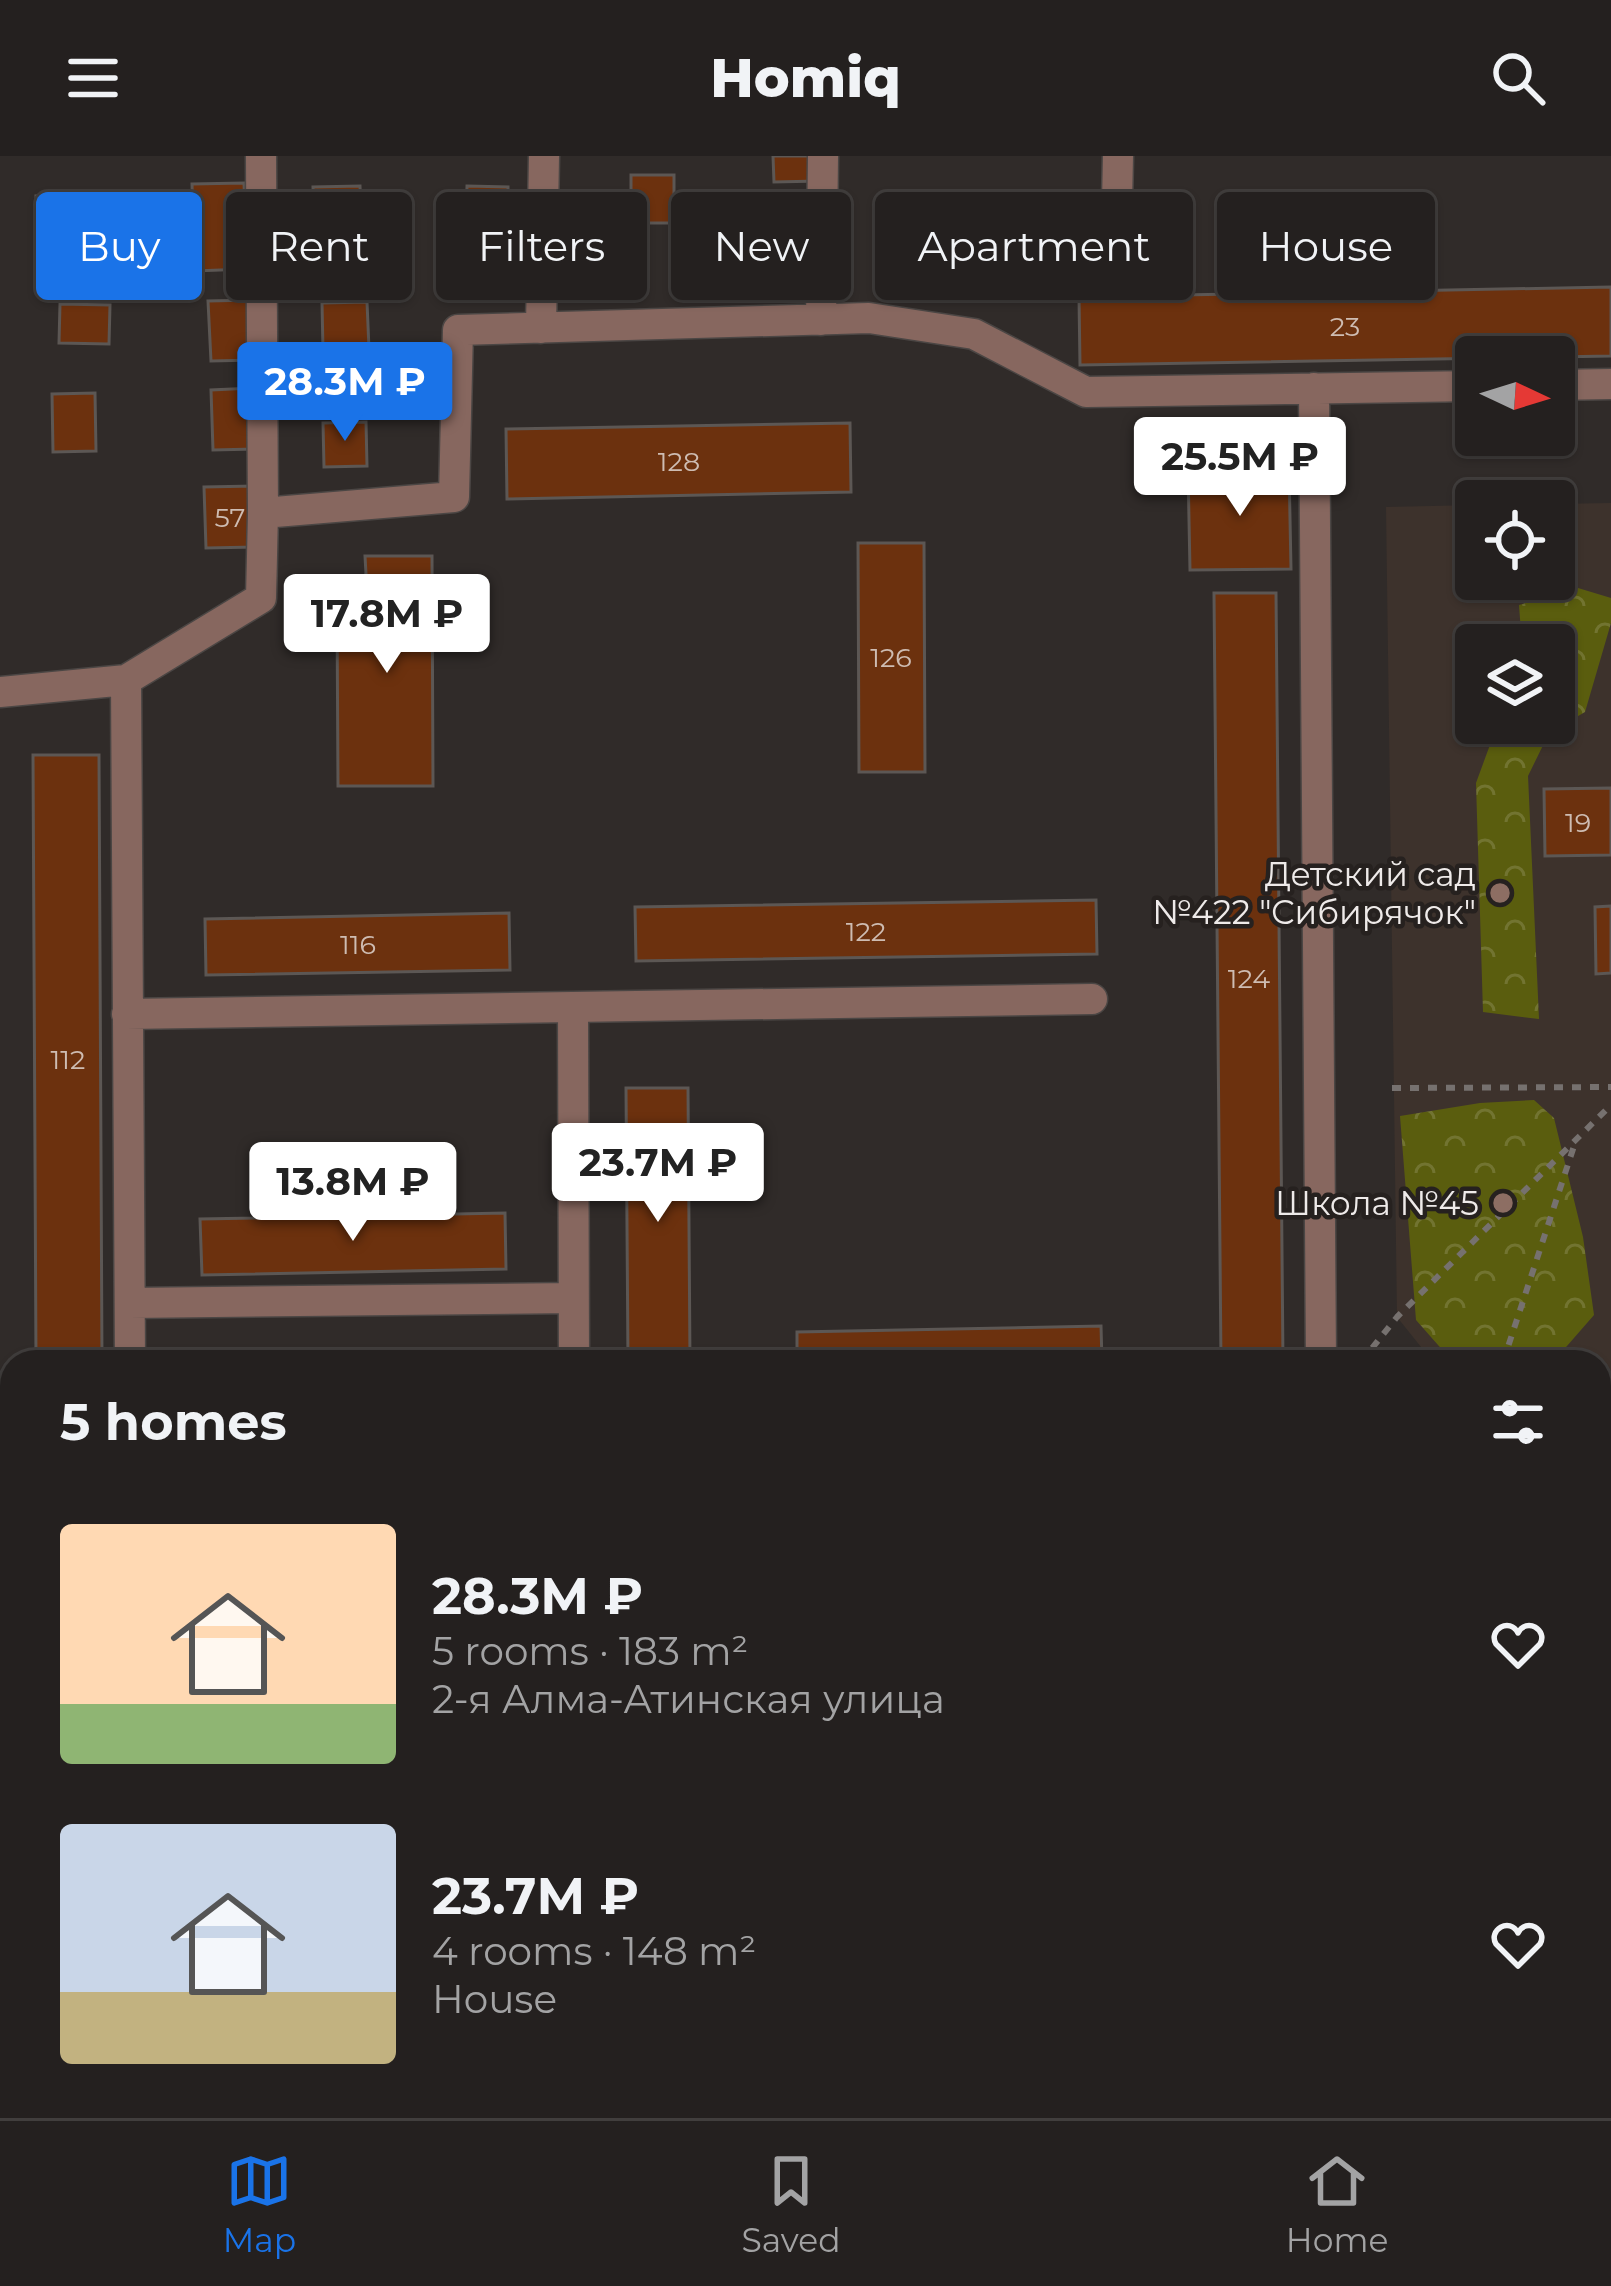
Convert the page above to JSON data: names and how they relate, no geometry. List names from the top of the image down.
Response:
{
  "places": ["Детский сад №422 \"Сибирячок\"", "Школа №45"],
  "house_numbers": [
    "23",
    "128",
    "57",
    "126",
    "19",
    "122",
    "116",
    "124",
    "112"
  ],
  "north": "right",
  "page": {
    "header": "Homiq",
    "chip": [
      "Buy",
      "Rent",
      "Filters",
      "New",
      "Apartment",
      "House"
    ],
    "price": [
      "28.3M ₽",
      "25.5M ₽",
      "17.8M ₽",
      "23.7M ₽",
      "13.8M ₽"
    ],
    "heading": "5 homes",
    "list": [
      {
        "name": "28.3M ₽",
        "note": "5 rooms · 183 m² · 2-я Алма-Атинская улица"
      },
      {
        "name": "23.7M ₽",
        "note": "4 rooms · 148 m² · House"
      }
    ],
    "tabs": ["Map", "Saved", "Home"]
  }
}
